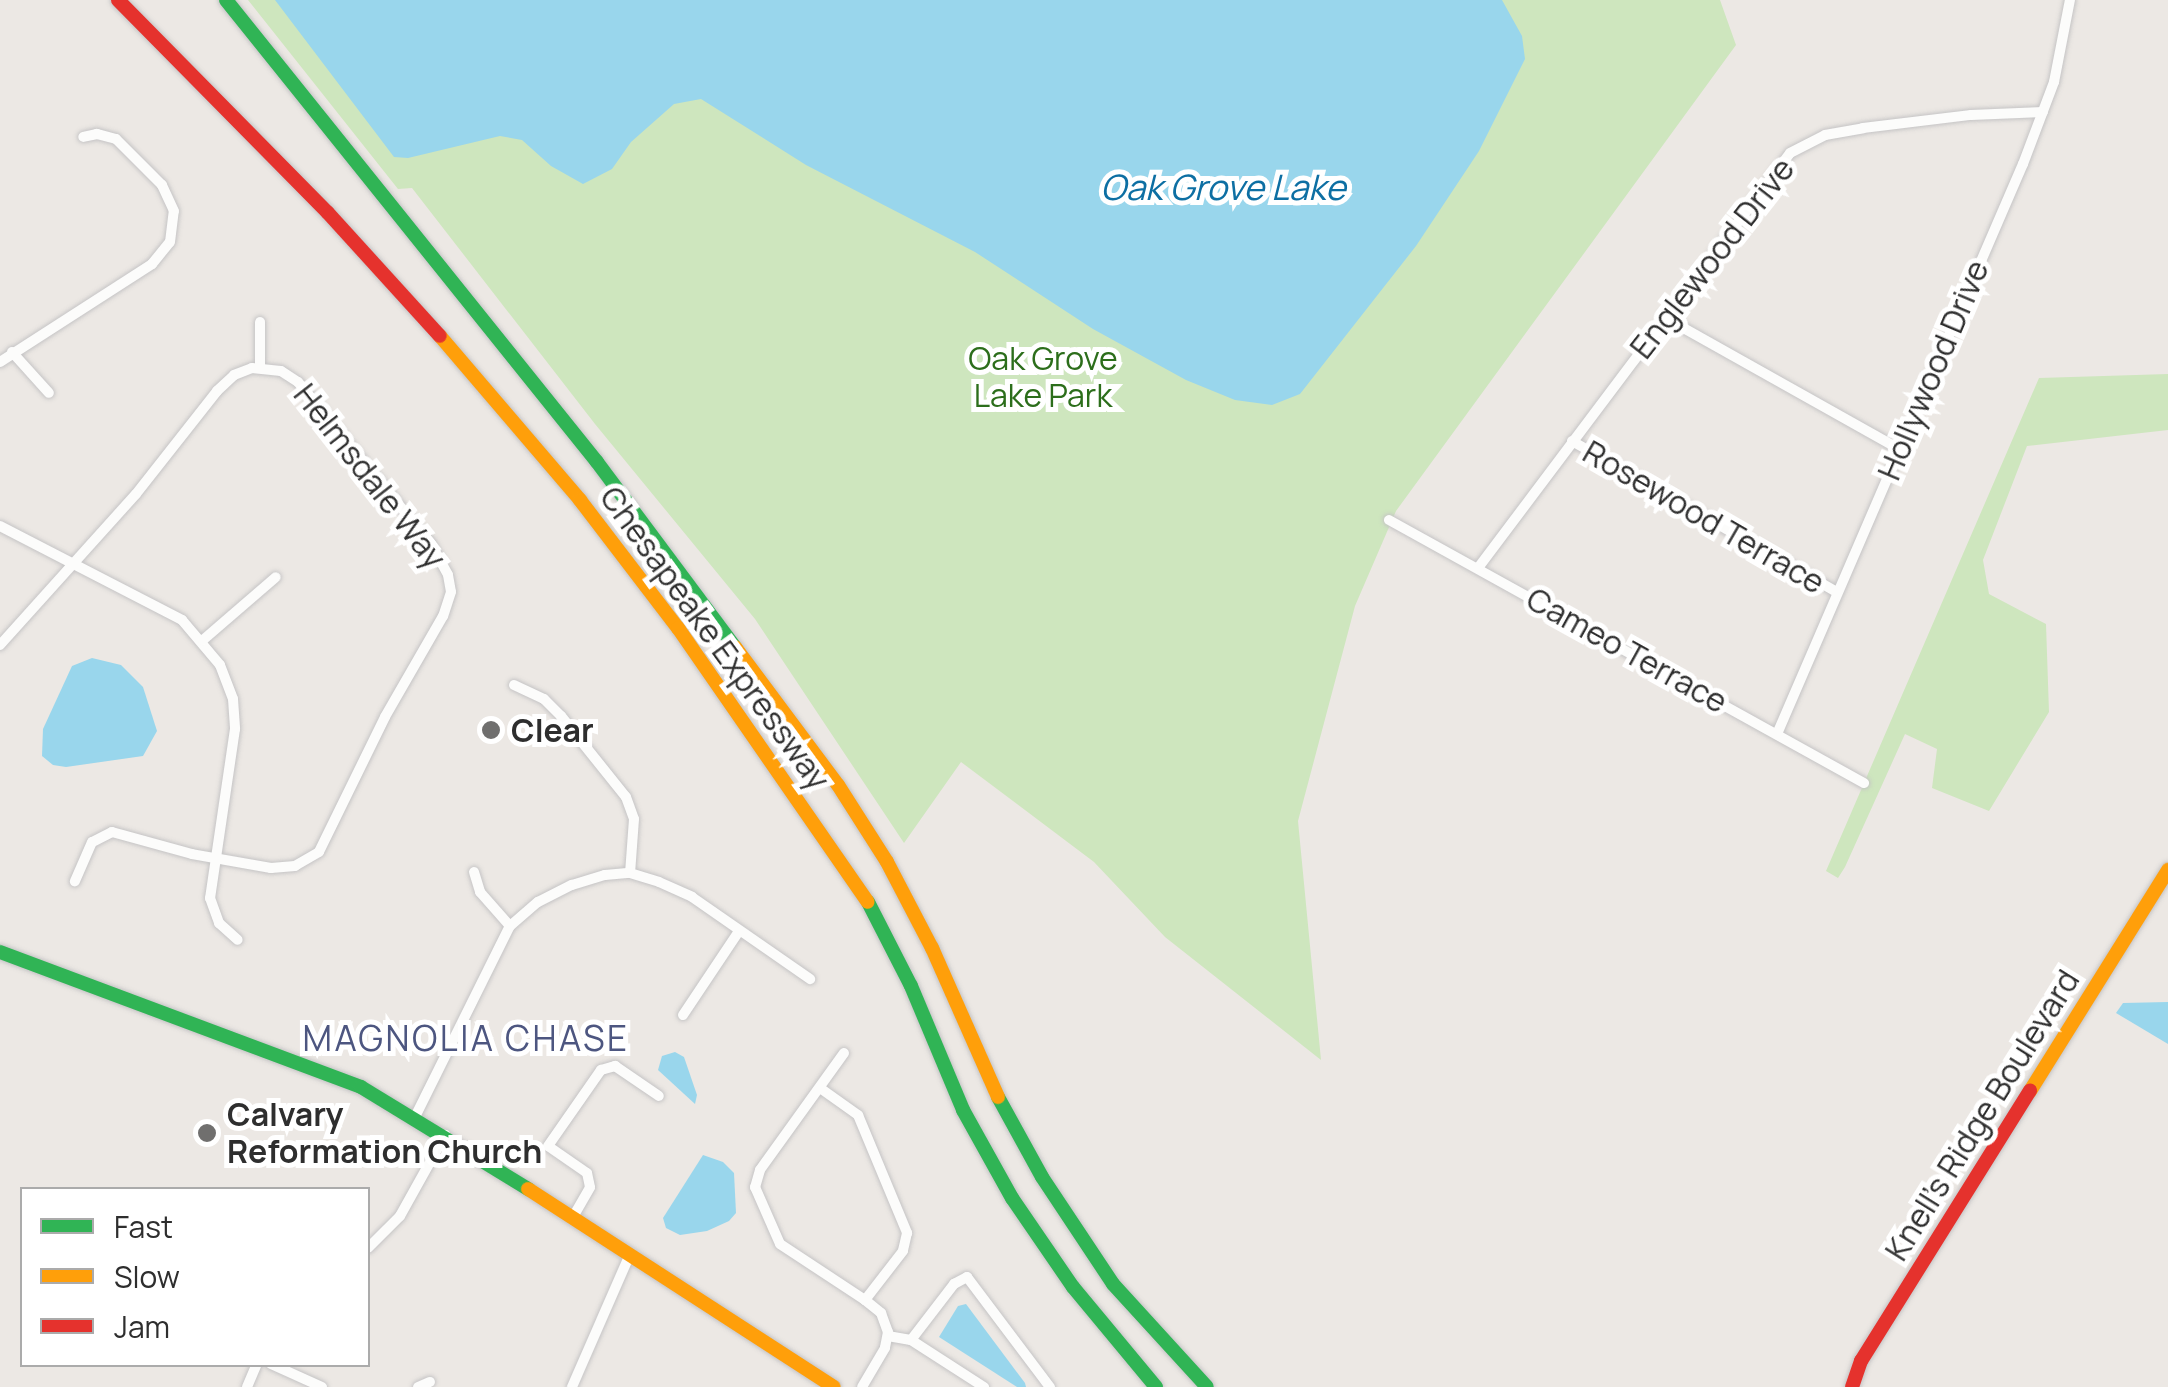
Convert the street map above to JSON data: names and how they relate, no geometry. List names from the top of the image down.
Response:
{
  "streets": {
    "main road": ["Chesapeake Expressway", "Knell's Ridge Boulevard"],
    "street": [
      "Englewood Drive",
      "Hollywood Drive",
      "Helmsdale Way",
      "Rosewood Terrace",
      "Cameo Terrace"
    ]
  },
  "crossings": [
    ["Englewood Drive", "Hollywood Drive"],
    ["Englewood Drive", "Rosewood Terrace"],
    ["Englewood Drive", "Cameo Terrace"],
    ["Hollywood Drive", "Rosewood Terrace"],
    ["Hollywood Drive", "Cameo Terrace"]
  ],
  "districts": ["MAGNOLIA CHASE"],
  "water": ["Oak Grove Lake"],
  "parks": ["Oak Grove Lake Park"],
  "places": ["Clear", "Calvary Reformation Church"],
  "legend": ["Fast", "Slow", "Jam"]
}
